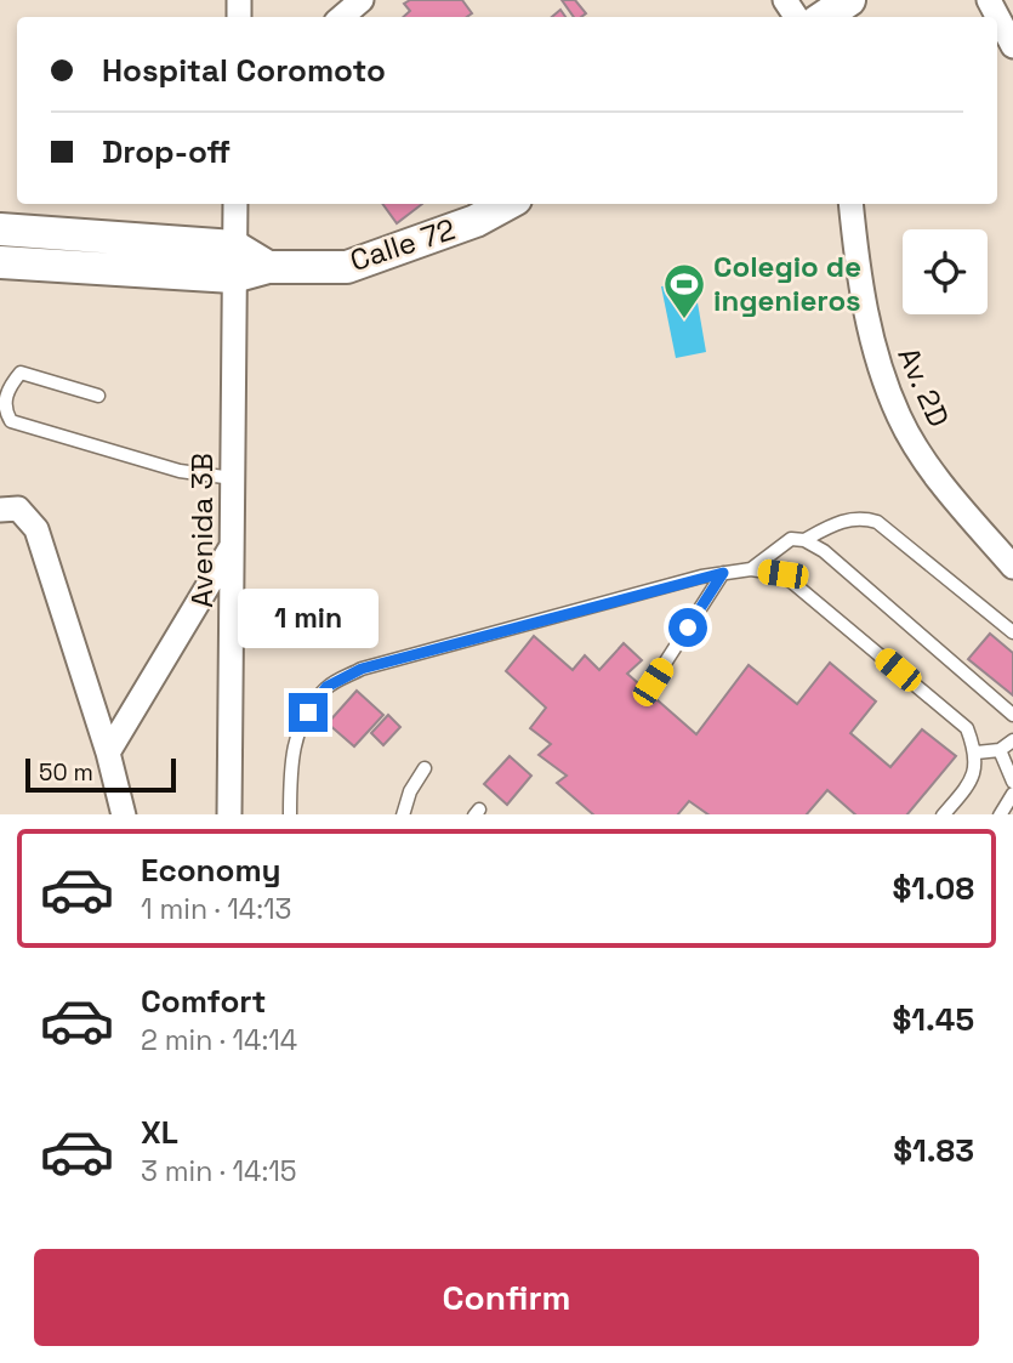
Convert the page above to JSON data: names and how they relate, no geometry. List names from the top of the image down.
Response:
{
  "streets": {
    "street": ["Calle 72", "Av. 2D", "Avenida 3B"]
  },
  "crossings": [
    ["Calle 72", "Avenida 3B"]
  ],
  "places": {
    "sports": ["Colegio de ingenieros"]
  },
  "scale_bar": "50 m",
  "page": {
    "banner": ["Hospital Coromoto", "Drop-off"],
    "bubble": "1 min",
    "scale": "50 m",
    "list": [
      {
        "name": "Economy",
        "note": "1 min · 14:13",
        "value": "$1.08"
      },
      {
        "name": "Comfort",
        "note": "2 min · 14:14",
        "value": "$1.45"
      },
      {
        "name": "XL",
        "note": "3 min · 14:15",
        "value": "$1.83"
      }
    ],
    "buttons": "Confirm"
  }
}
